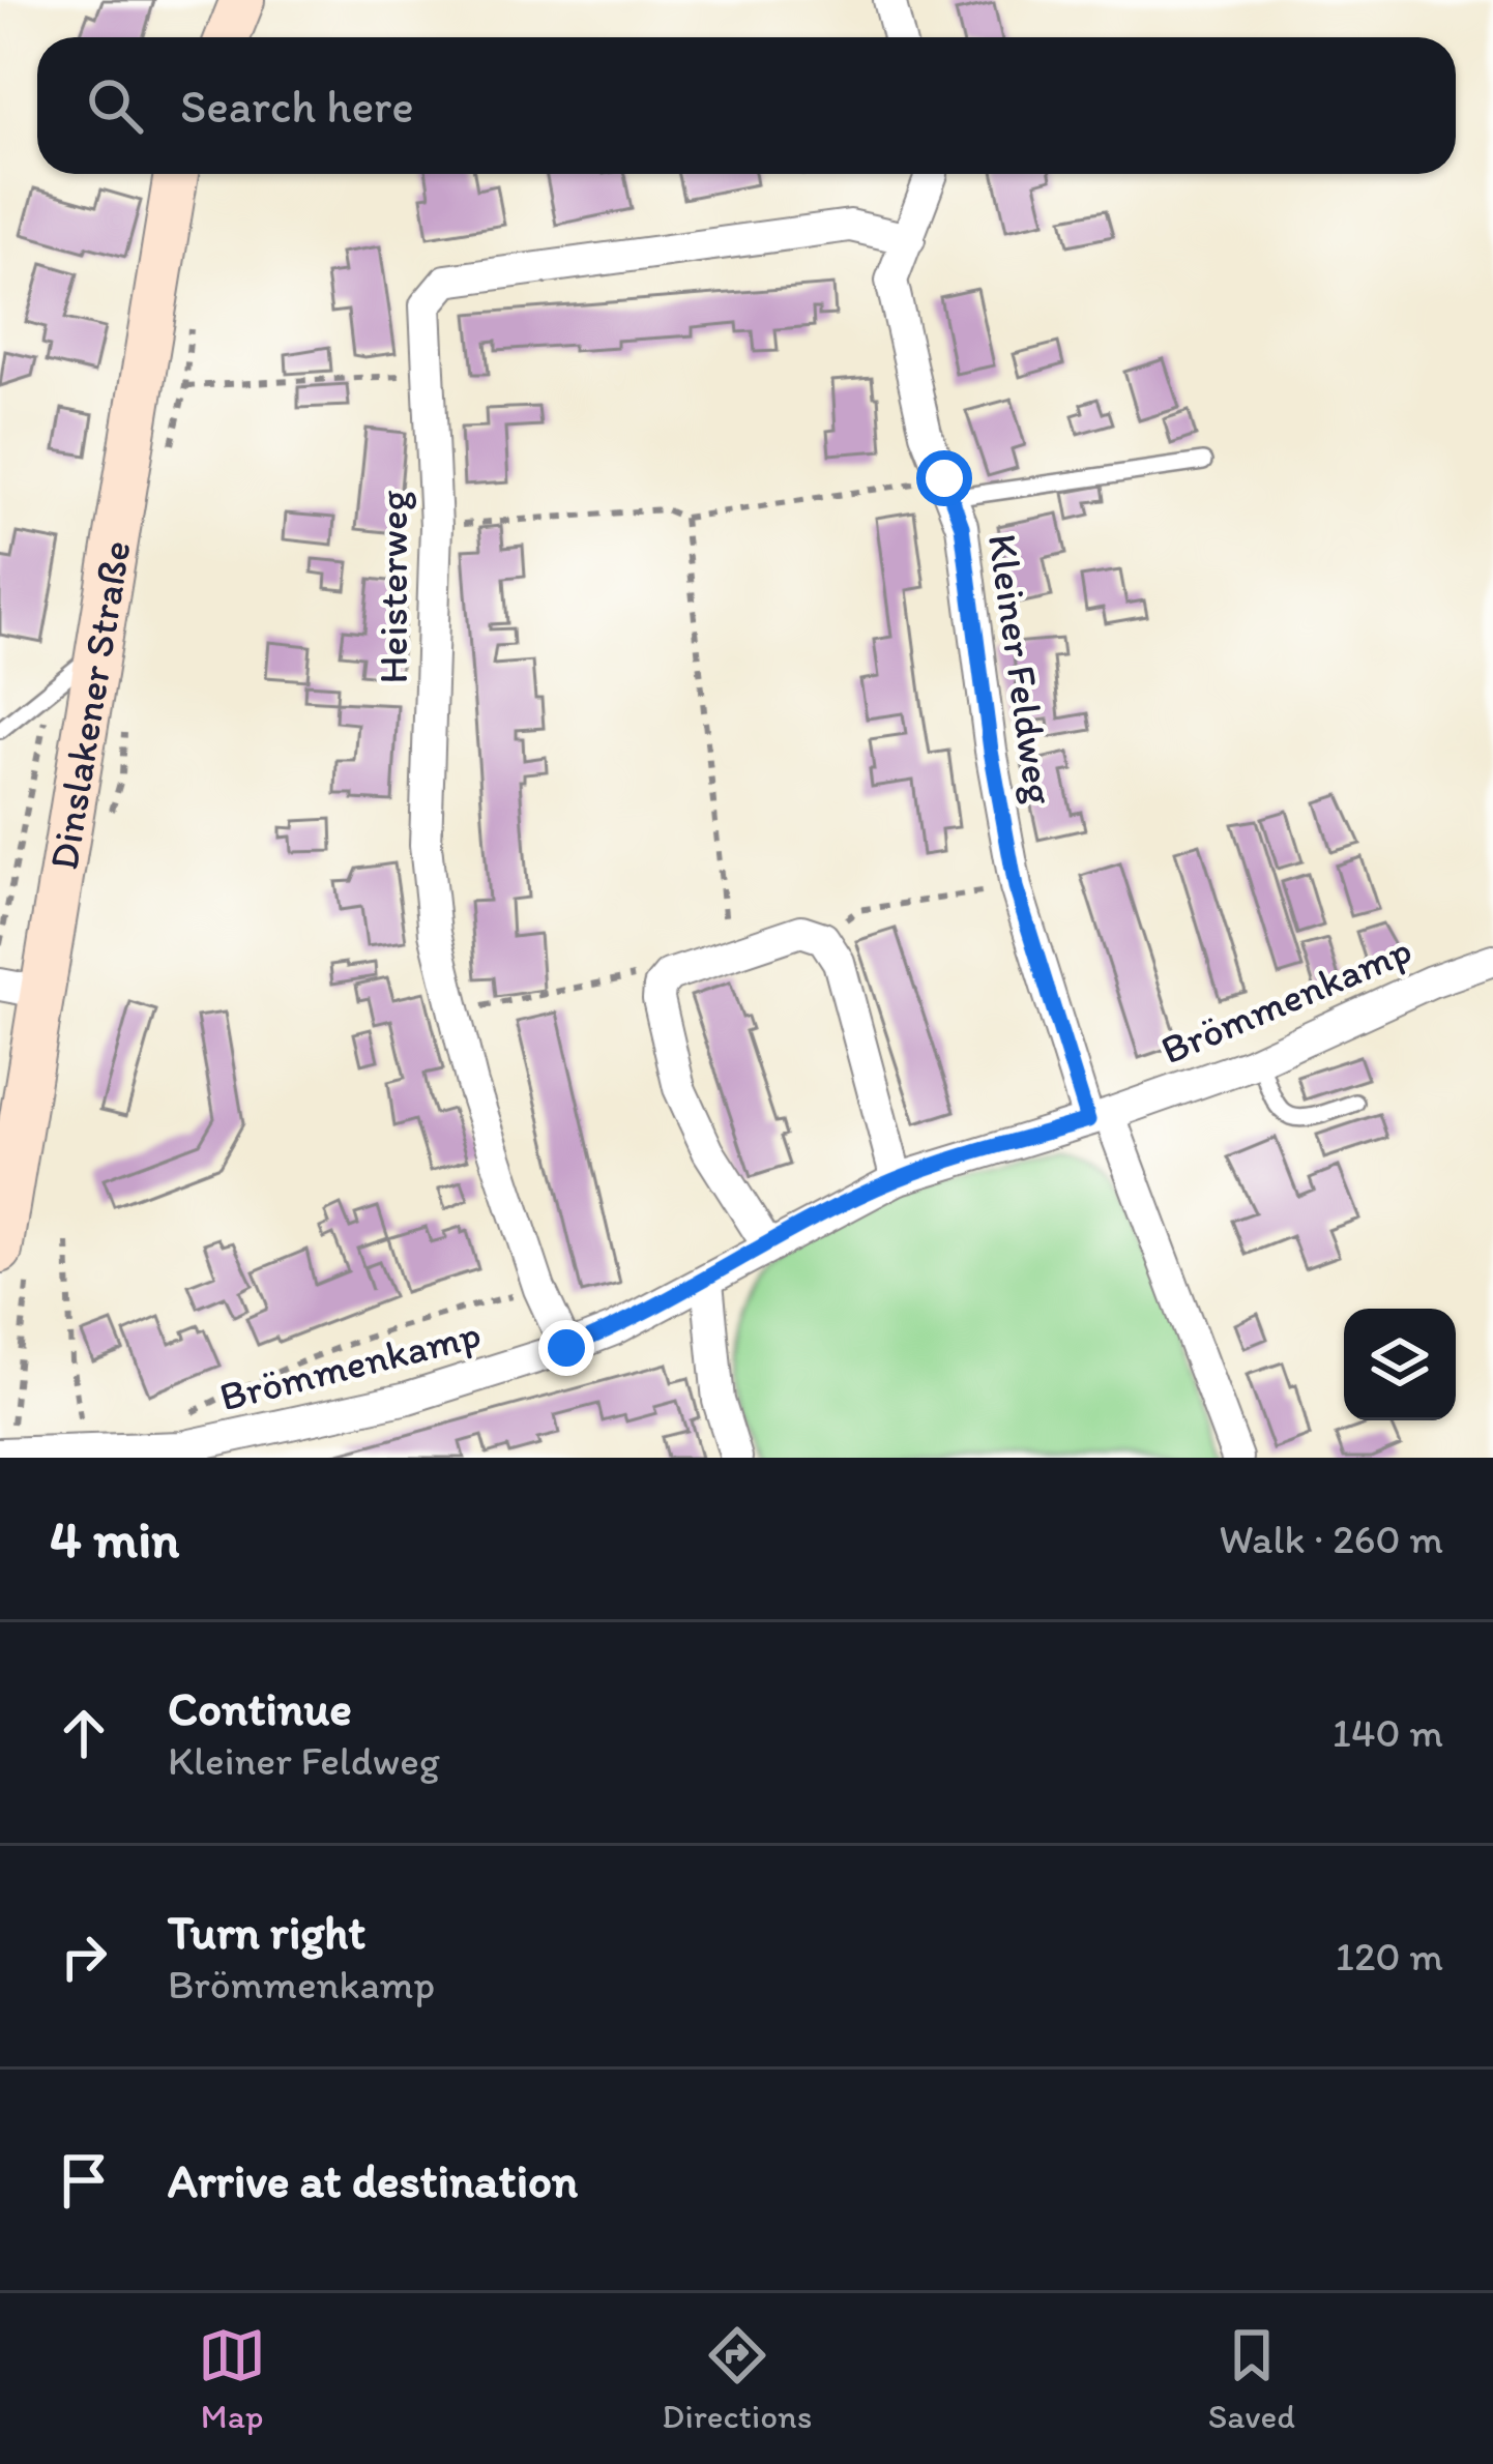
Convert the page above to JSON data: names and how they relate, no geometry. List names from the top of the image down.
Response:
{
  "streets": {
    "main road": ["Dinslakener Straße"],
    "street": ["Heisterweg", "Kleiner Feldweg", "Brömmenkamp"]
  },
  "crossings": [
    ["Heisterweg", "Kleiner Feldweg"],
    ["Heisterweg", "Brömmenkamp"],
    ["Kleiner Feldweg", "Brömmenkamp"]
  ],
  "page": {
    "search": "Search here",
    "heading": ["4 min", "Walk · 260 m"],
    "list": [
      ["Continue", "Kleiner Feldweg", "140 m"],
      ["Turn right", "Brömmenkamp", "120 m"],
      "Arrive at destination"
    ],
    "nav": ["Map", "Directions", "Saved"]
  }
}
